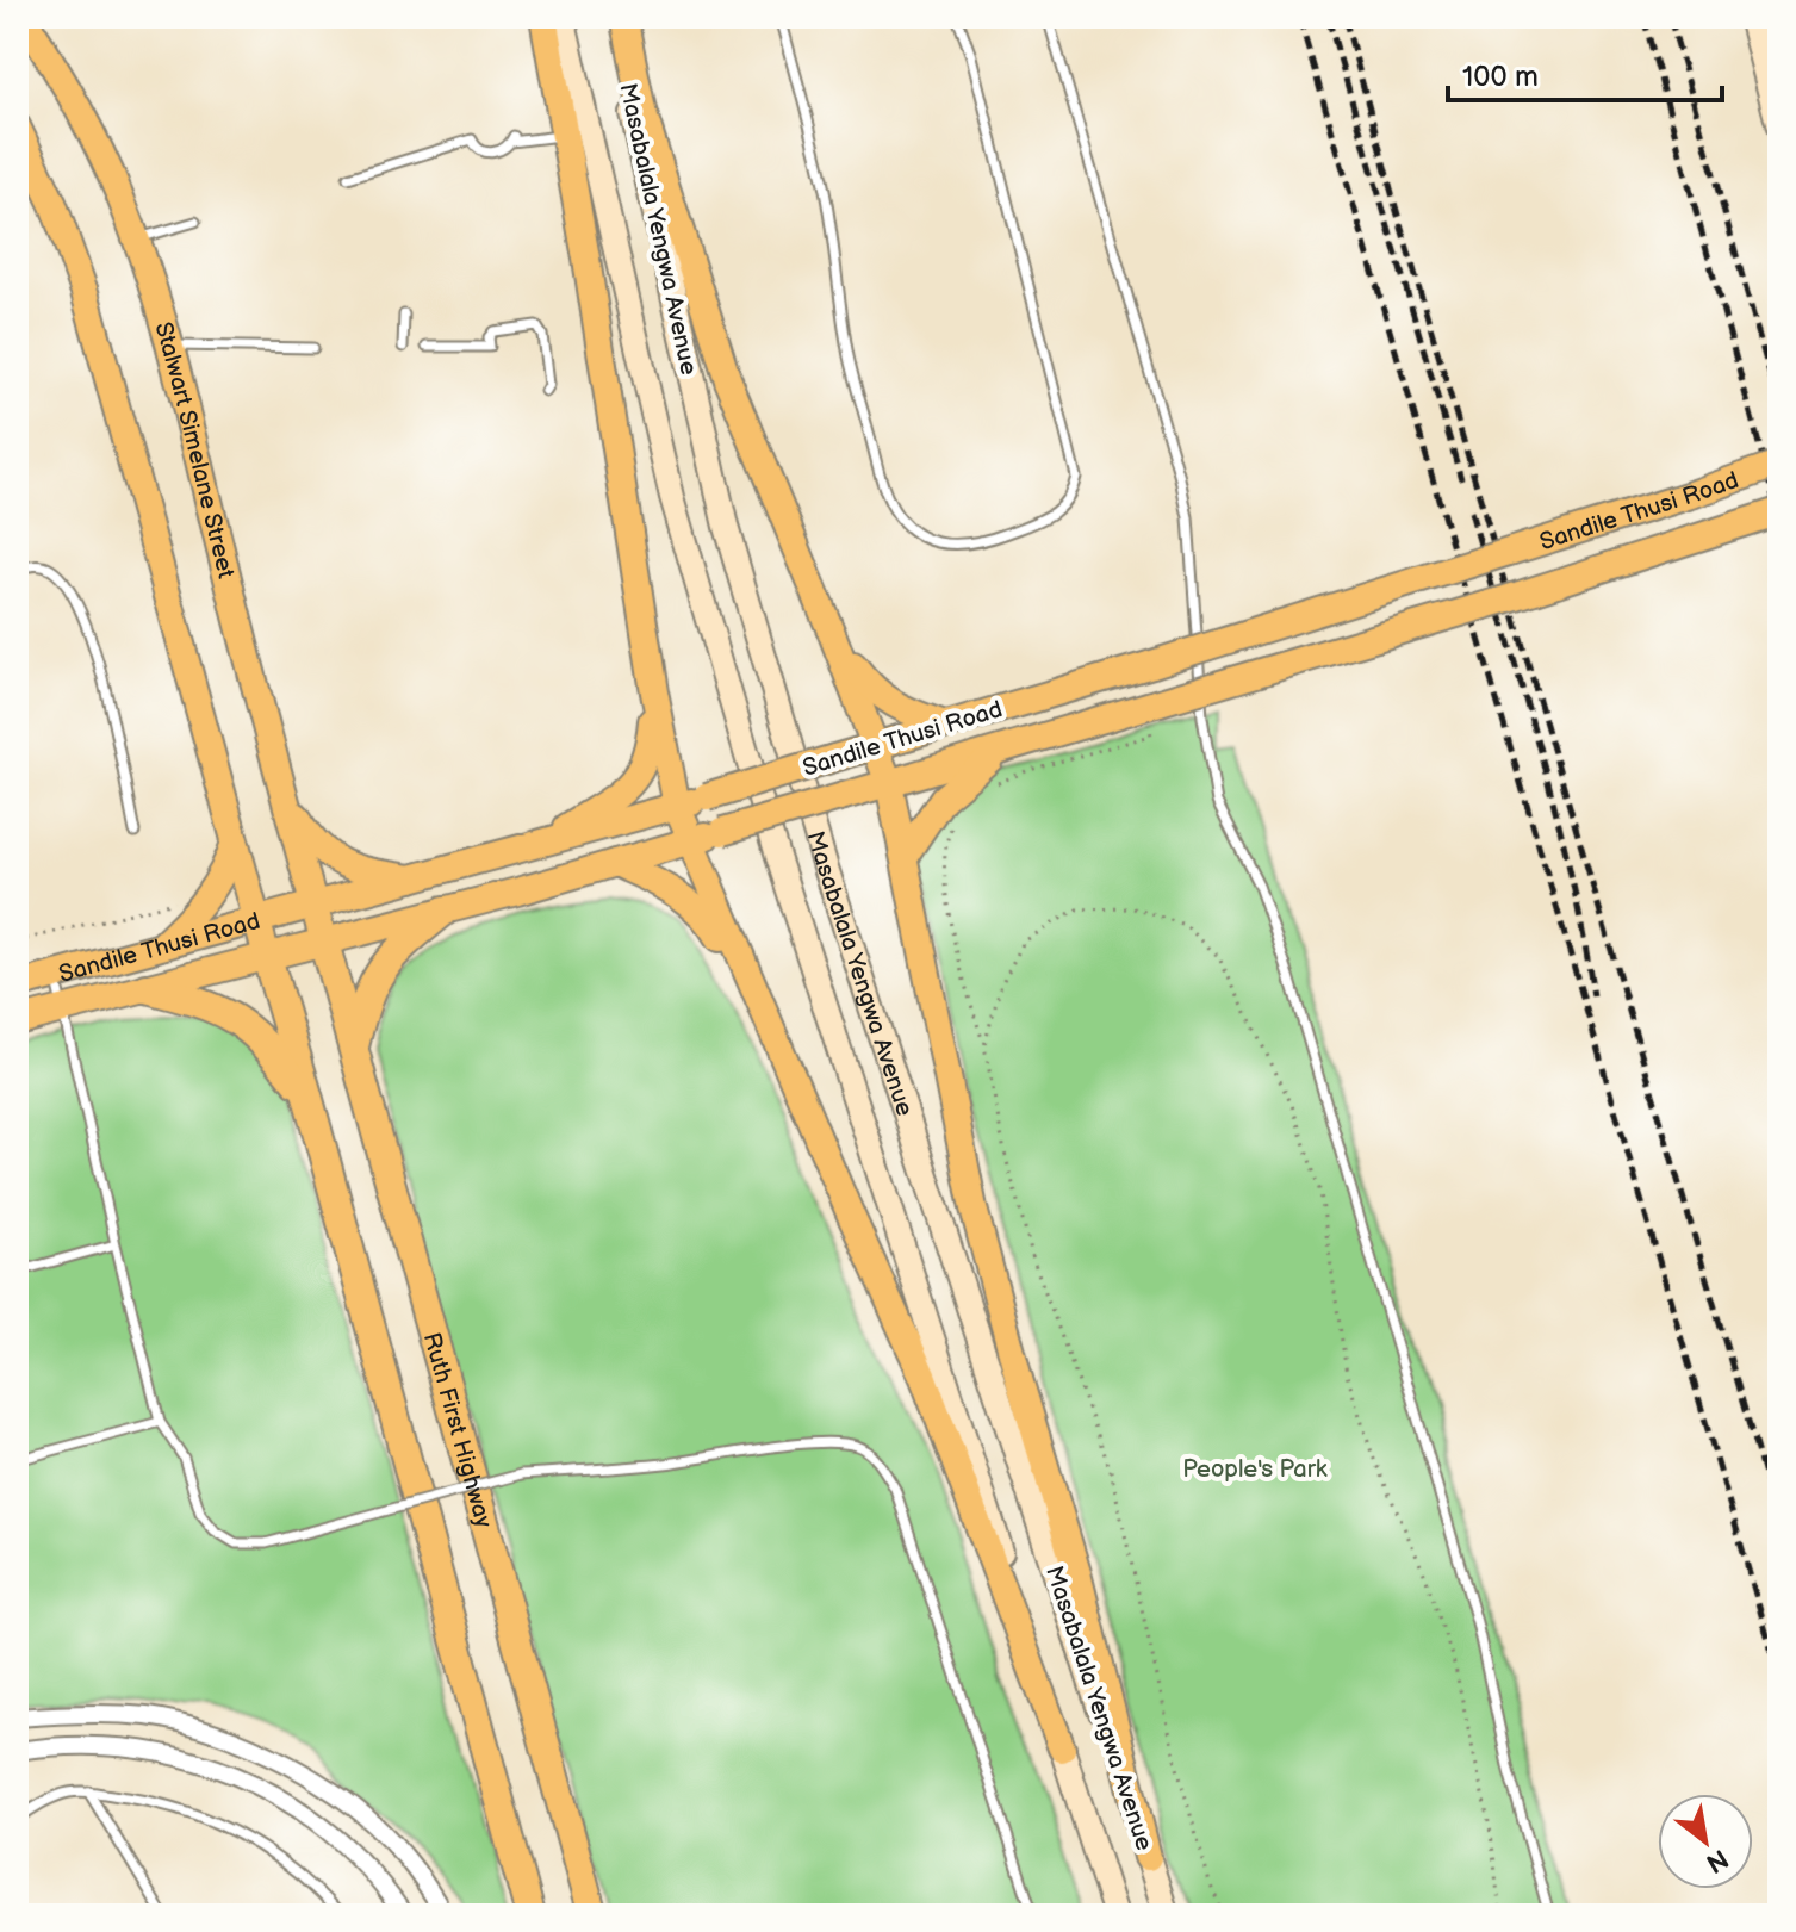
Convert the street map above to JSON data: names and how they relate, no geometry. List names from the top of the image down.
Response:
{
  "streets": {
    "highway": ["Ruth First Highway"],
    "main road": ["Masabalala Yengwa Avenue", "Stalwart Simelane Street", "Sandile Thusi Road"]
  },
  "crossings": [
    ["Stalwart Simelane Street", "Sandile Thusi Road"],
    ["Stalwart Simelane Street", "Ruth First Highway"],
    ["Sandile Thusi Road", "Ruth First Highway"]
  ],
  "parks": ["People's Park"],
  "scale_bar": "100 m",
  "north": "bottom right"
}
